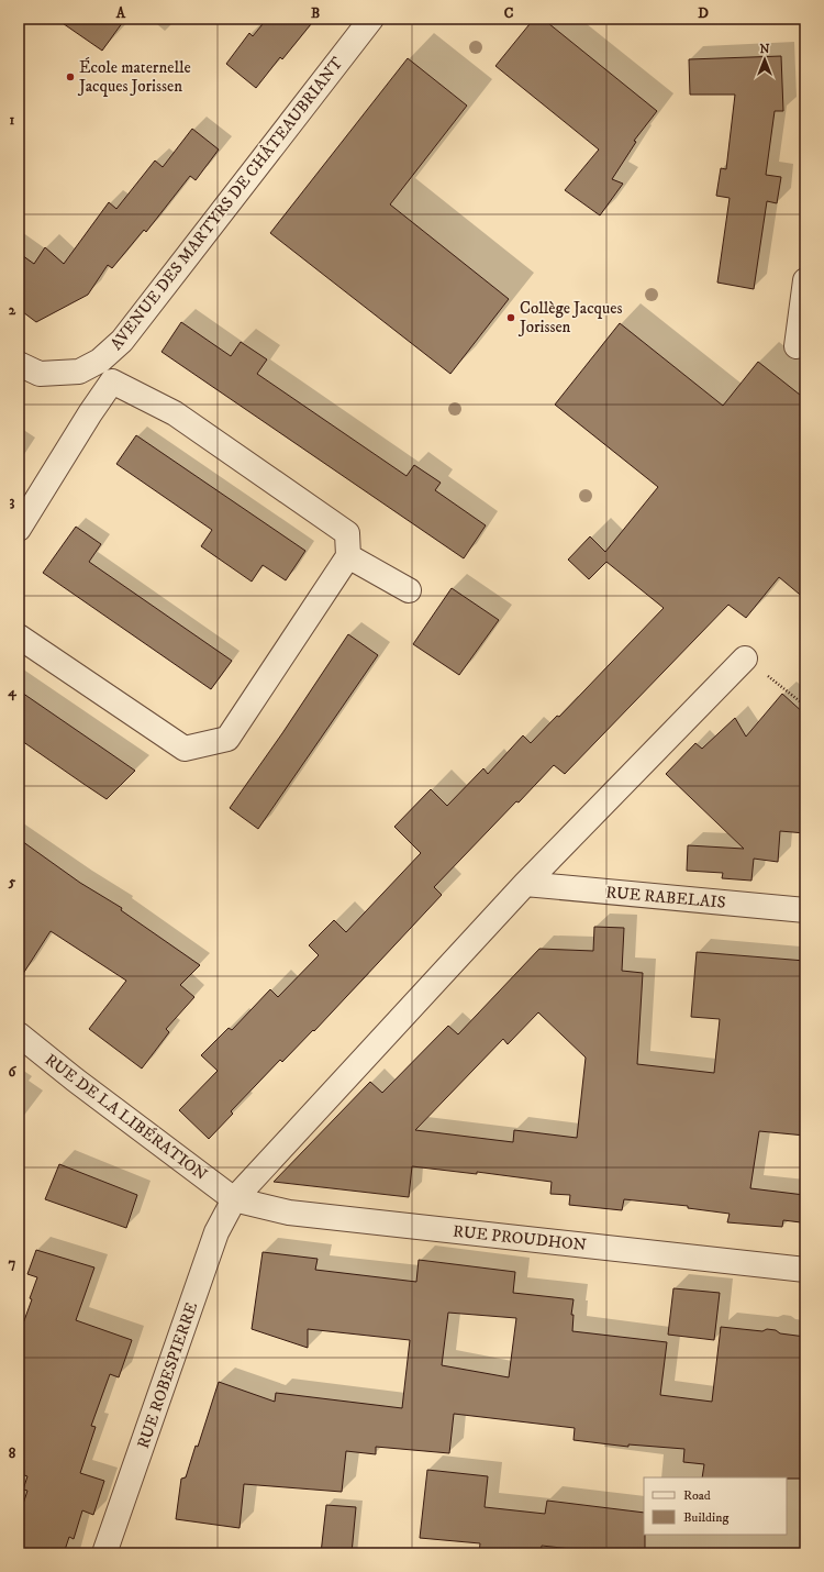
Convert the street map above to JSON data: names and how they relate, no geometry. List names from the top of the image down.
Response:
{
  "streets": {
    "street": [
      "AVENUE DES MARTYRS DE CHÂTEAUBRIANT",
      "RUE RABELAIS",
      "RUE DE LA LIBÉRATION",
      "RUE PROUDHON",
      "RUE ROBESPIERRE"
    ]
  },
  "crossings": [
    ["RUE RABELAIS", "RUE ROBESPIERRE"],
    ["RUE DE LA LIBÉRATION", "RUE PROUDHON"],
    ["RUE DE LA LIBÉRATION", "RUE ROBESPIERRE"],
    ["RUE PROUDHON", "RUE ROBESPIERRE"]
  ],
  "places": ["École maternelle Jacques Jorissen", "Collège Jacques Jorissen"],
  "legend": ["Road", "Building"],
  "north": "top",
  "grid": {
    "columns": [
      "A",
      "B",
      "C",
      "D"
    ],
    "rows": [
      "1",
      "2",
      "3",
      "4",
      "5",
      "6",
      "7",
      "8"
    ]
  }
}
